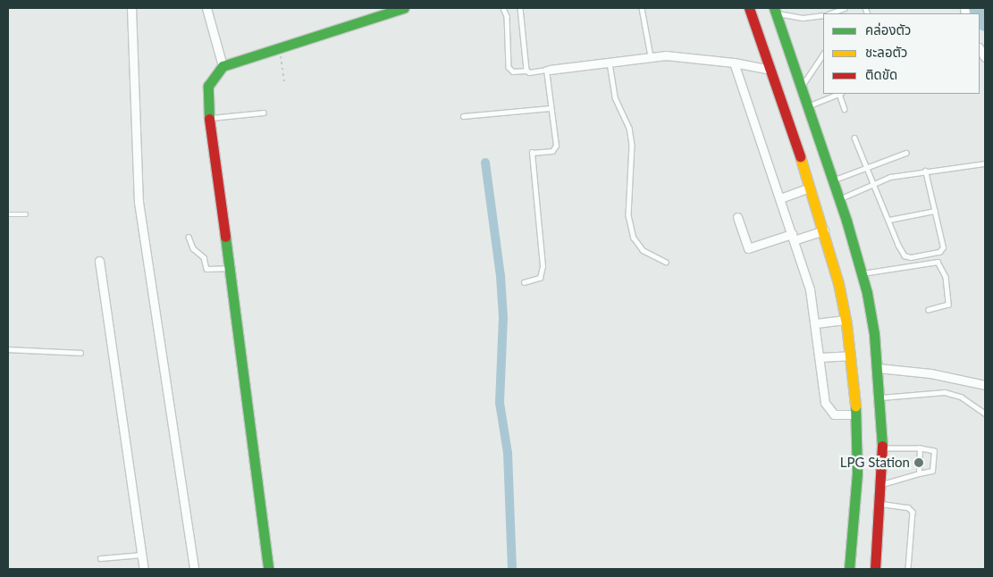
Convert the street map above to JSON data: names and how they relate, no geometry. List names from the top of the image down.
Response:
{
  "places": ["LPG Station"],
  "legend": ["คล่องตัว", "ชะลอตัว", "ติดขัด"]
}
